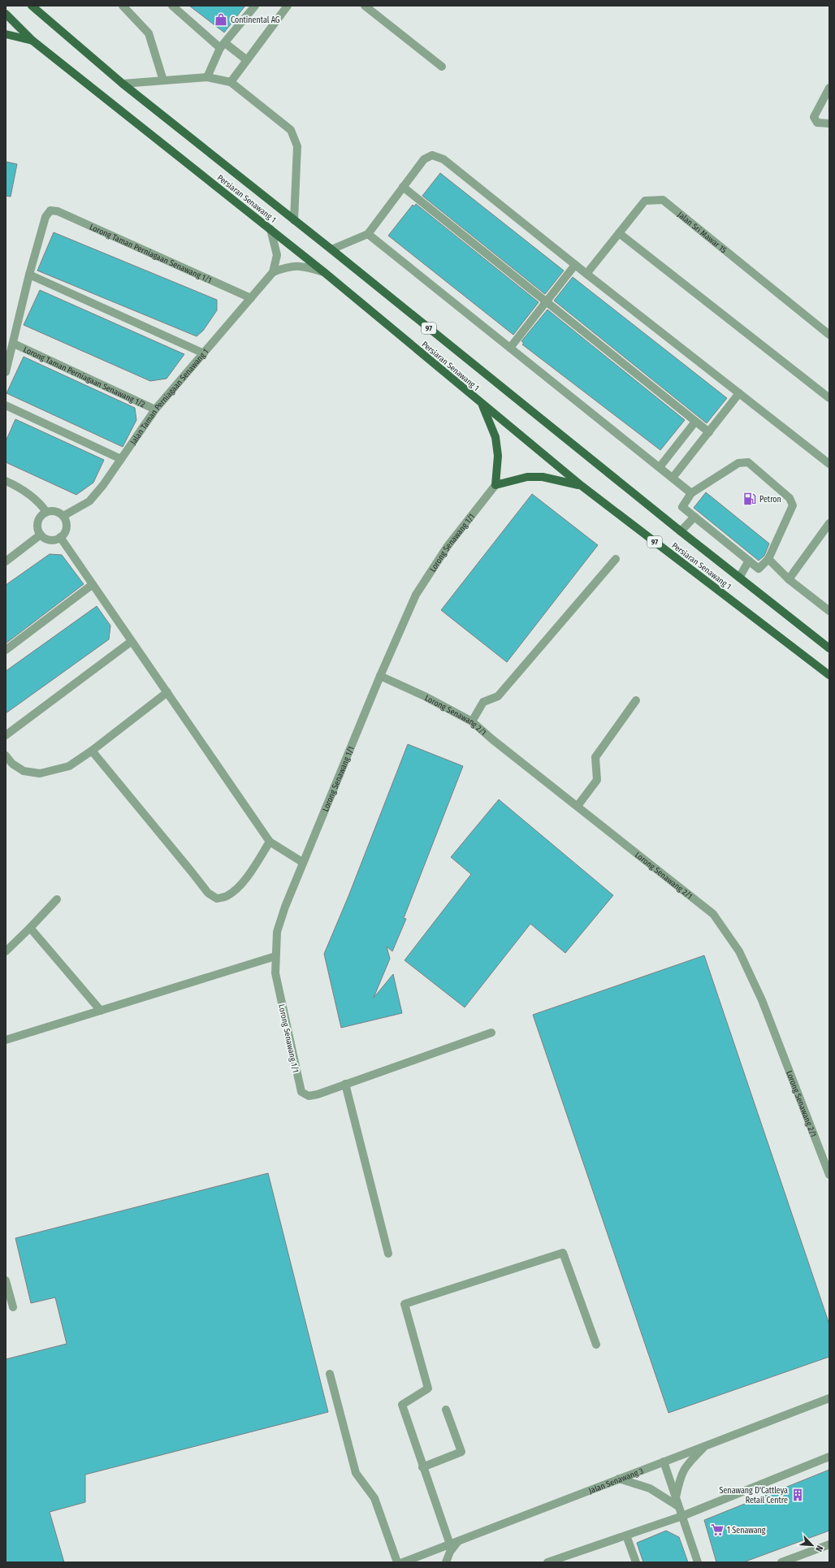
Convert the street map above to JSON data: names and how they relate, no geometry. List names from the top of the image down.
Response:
{
  "streets": {
    "main road": ["Persiaran Senawang 1", "97"],
    "street": [
      "Jalan Sri Mawar 15",
      "Lorong Taman Perniagaan Senawang 1/1",
      "Lorong Taman Perniagaan Senawang 1/2",
      "Jalan Taman Perniagaan Senawang 1",
      "Lorong Senawang 1/1",
      "Lorong Senawang 2/1",
      "Jalan Senawang 3"
    ]
  },
  "crossings": [
    ["Lorong Taman Perniagaan Senawang 1/1", "Jalan Taman Perniagaan Senawang 1"],
    ["Lorong Taman Perniagaan Senawang 1/2", "Jalan Taman Perniagaan Senawang 1"],
    ["Lorong Senawang 1/1", "Lorong Senawang 2/1"]
  ],
  "places": {
    "shop": ["Continental AG"],
    "fuel station": ["Petron"],
    "building": ["Senawang D'Cattleya Retail Centre"],
    "supermarket": ["1 Senawang"]
  },
  "north": "bottom right"
}
